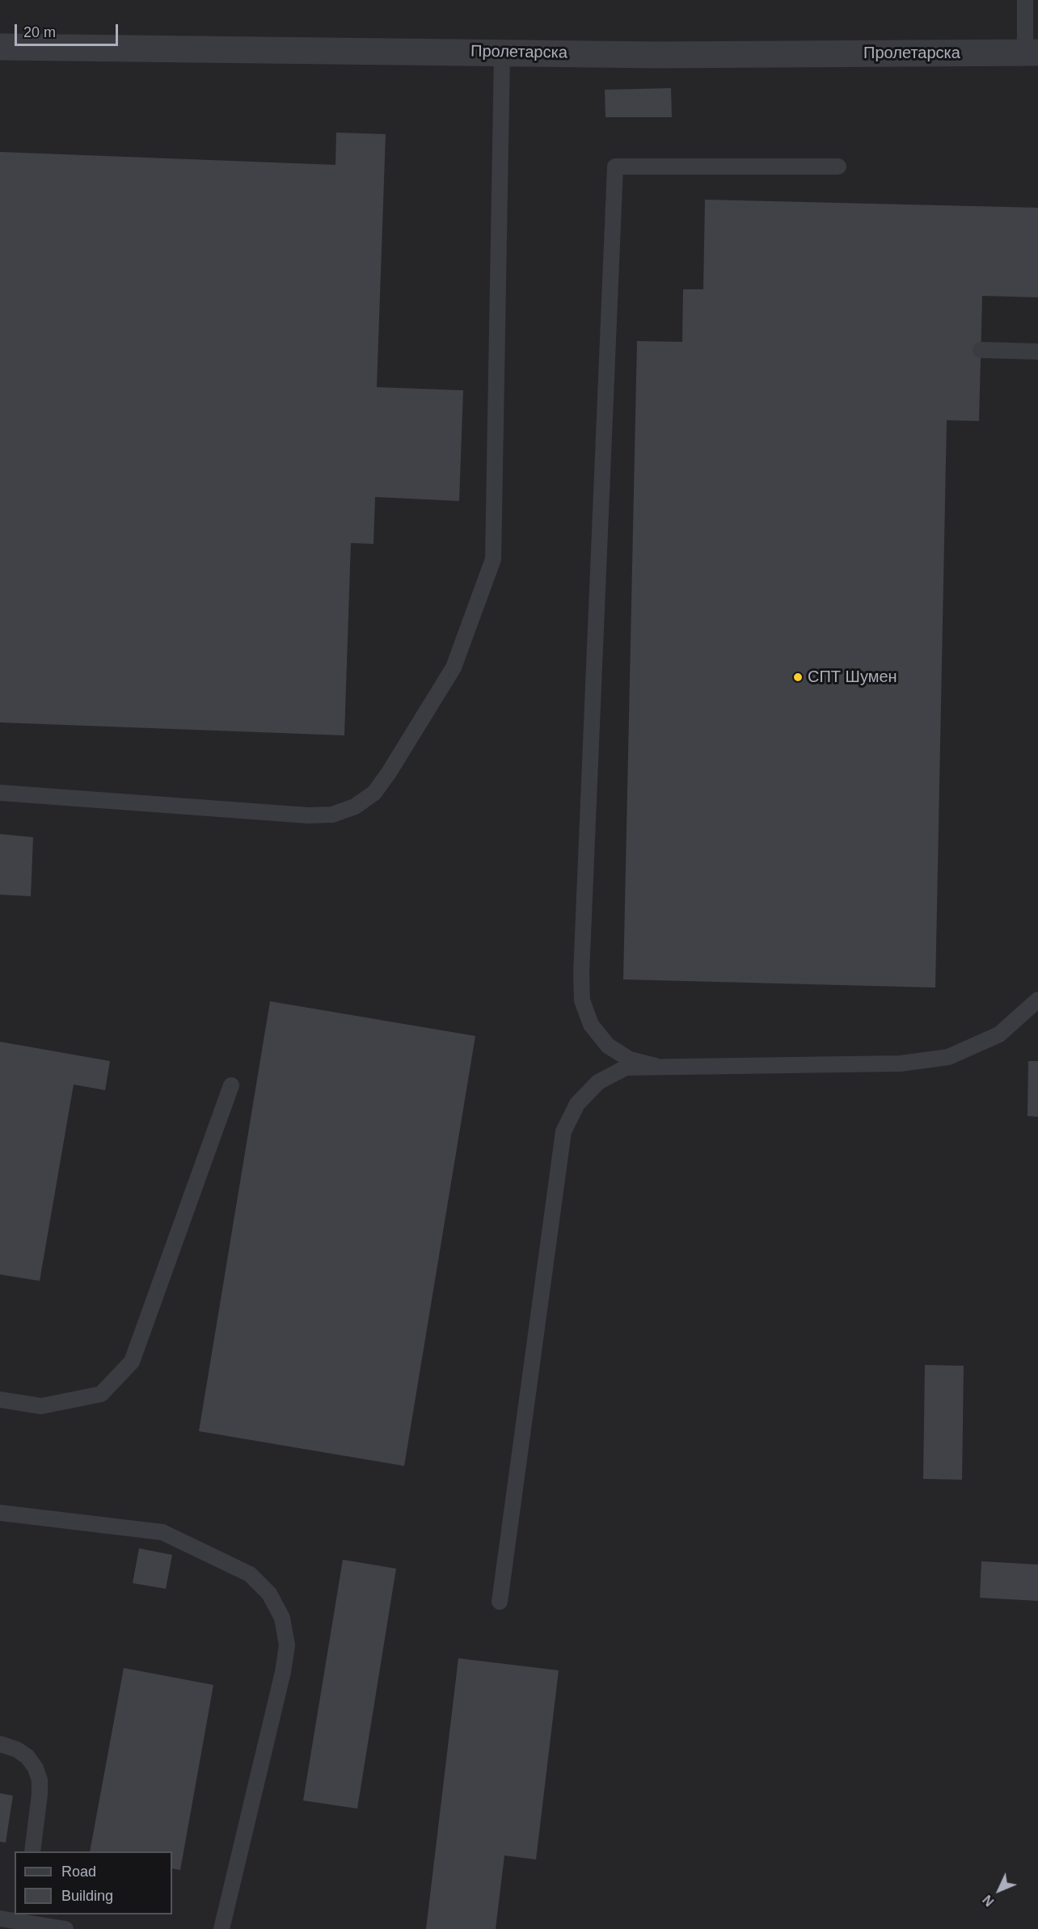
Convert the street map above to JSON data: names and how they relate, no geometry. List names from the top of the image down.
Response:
{
  "streets": {
    "street": ["Пролетарска"]
  },
  "places": ["СПТ Шумен"],
  "legend": ["Road", "Building"],
  "scale_bar": "20 m",
  "north": "bottom left"
}
